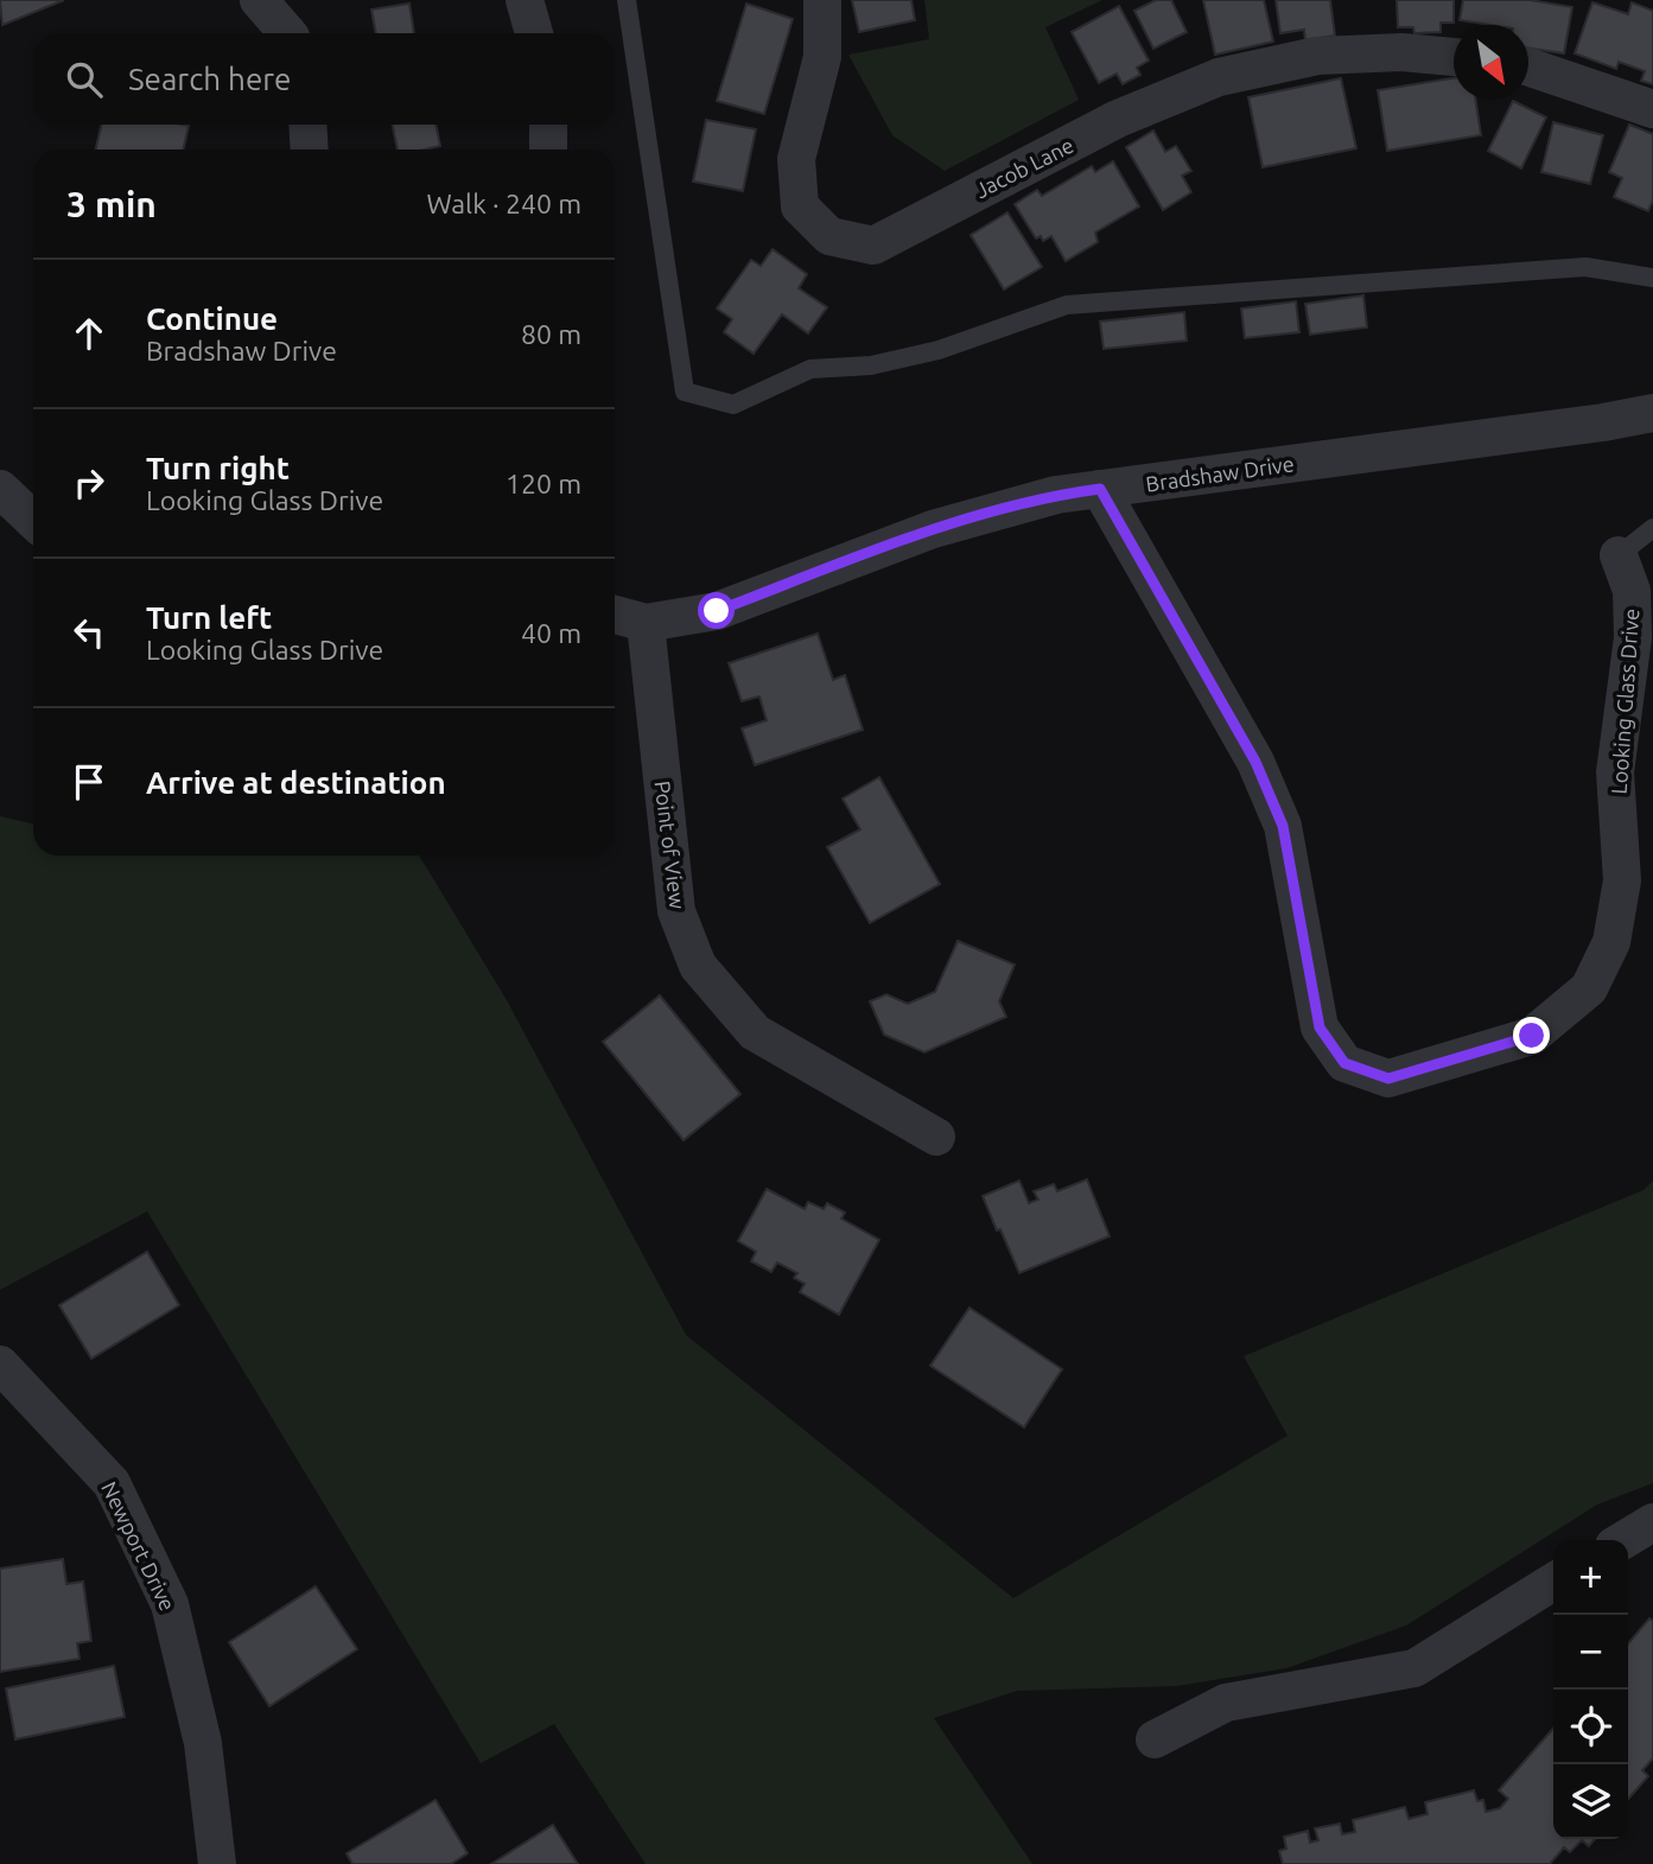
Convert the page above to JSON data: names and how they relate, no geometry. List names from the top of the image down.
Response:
{
  "streets": {
    "street": [
      "Jacob Lane",
      "Bradshaw Drive",
      "Looking Glass Drive",
      "Point of View",
      "Newport Drive"
    ]
  },
  "crossings": [
    ["Bradshaw Drive", "Looking Glass Drive"],
    ["Bradshaw Drive", "Point of View"]
  ],
  "north": "bottom right",
  "page": {
    "search": "Search here",
    "heading": ["3 min", "Walk · 240 m"],
    "list": [
      ["Continue", "Bradshaw Drive", "80 m"],
      ["Turn right", "Looking Glass Drive", "120 m"],
      ["Turn left", "Looking Glass Drive", "40 m"],
      "Arrive at destination"
    ],
    "map_buttons": ["+", "−"]
  }
}
